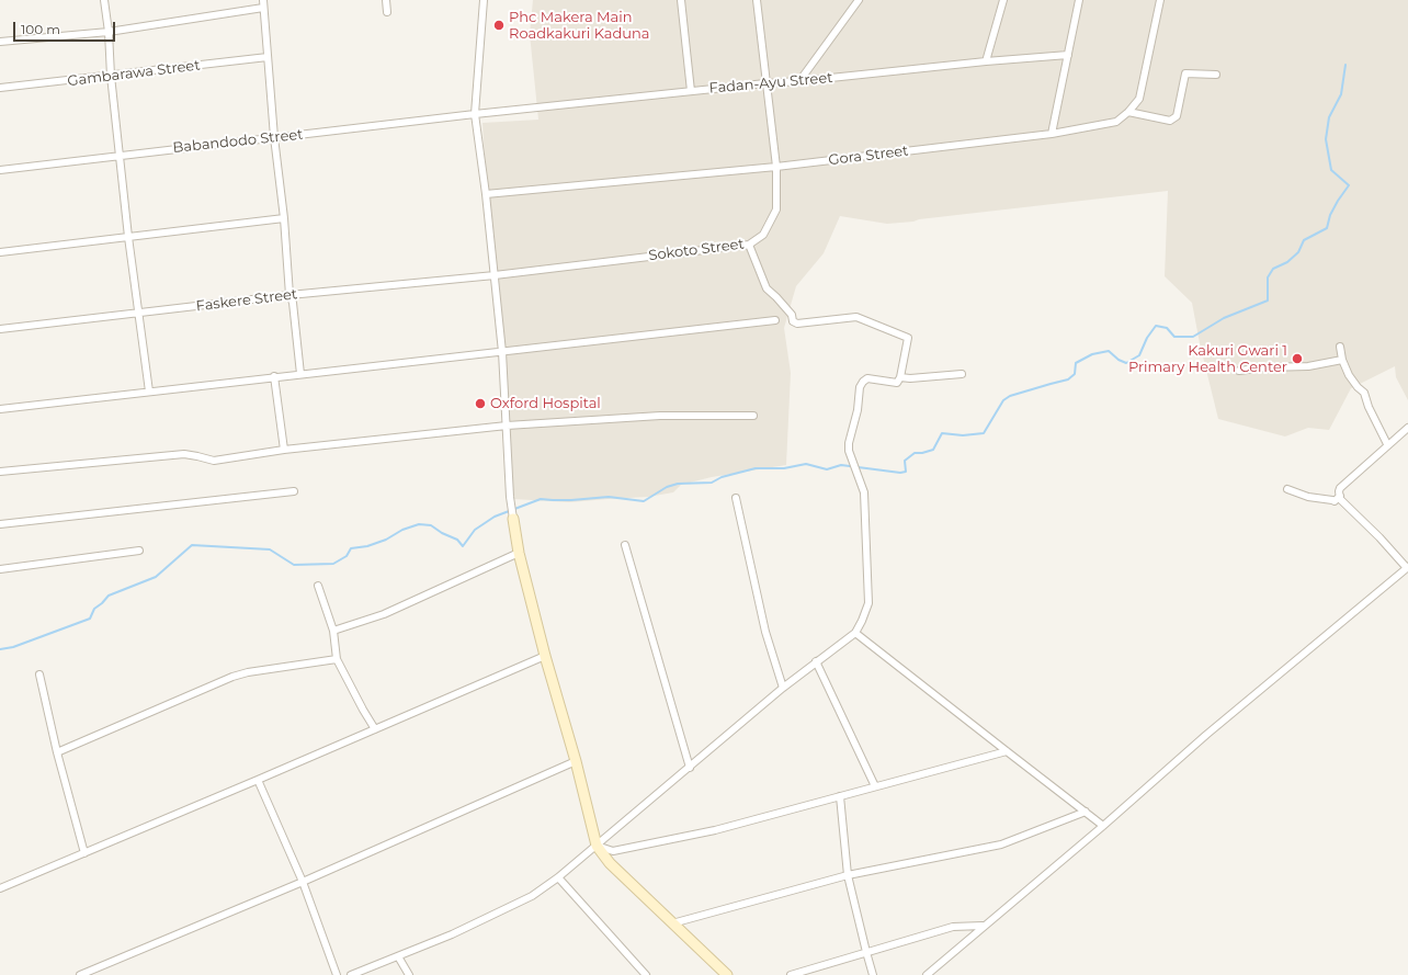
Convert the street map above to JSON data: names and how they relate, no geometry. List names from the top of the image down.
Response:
{
  "streets": {
    "street": [
      "Gambarawa Street",
      "Fadan-Ayu Street",
      "Babandodo Street",
      "Gora Street",
      "Sokoto Street",
      "Faskere Street"
    ]
  },
  "crossings": [
    ["Fadan-Ayu Street", "Babandodo Street"],
    ["Fadan-Ayu Street", "Sokoto Street"],
    ["Gora Street", "Sokoto Street"],
    ["Sokoto Street", "Faskere Street"]
  ],
  "places": ["Phc Makera Main Roadkakuri Kaduna", "Kakuri Gwari 1 Primary Health Center", "Oxford Hospital"],
  "scale_bar": "100 m"
}
